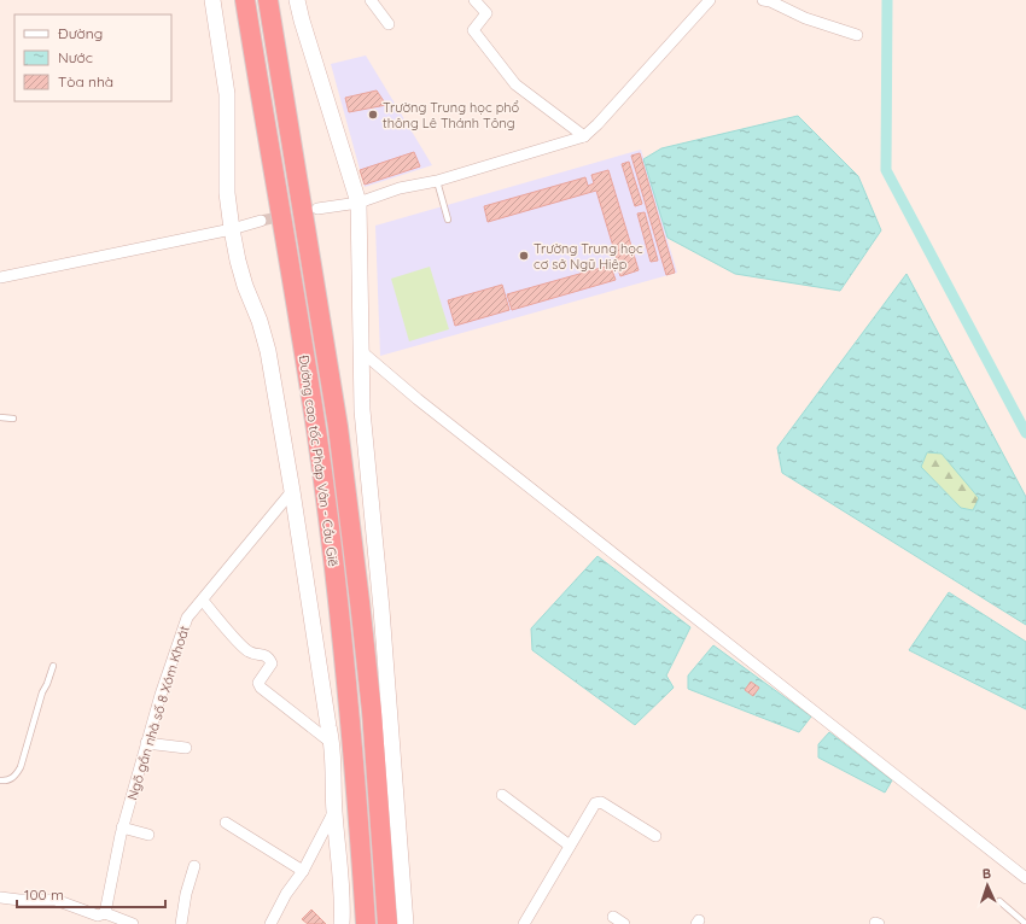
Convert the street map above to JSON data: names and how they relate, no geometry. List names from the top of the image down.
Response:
{
  "streets": {
    "highway": ["Đường cao tốc Pháp Vân - Cầu Giẽ"],
    "street": ["Ngõ gần nhà số 8 Xóm Khoát"]
  },
  "places": ["Trường Trung học phổ thông Lê Thánh Tông", "Trường Trung học cơ sở Ngũ Hiệp"],
  "legend": ["Đường", "Nước", "Tòa nhà"],
  "scale_bar": "100 m",
  "north": "top"
}
